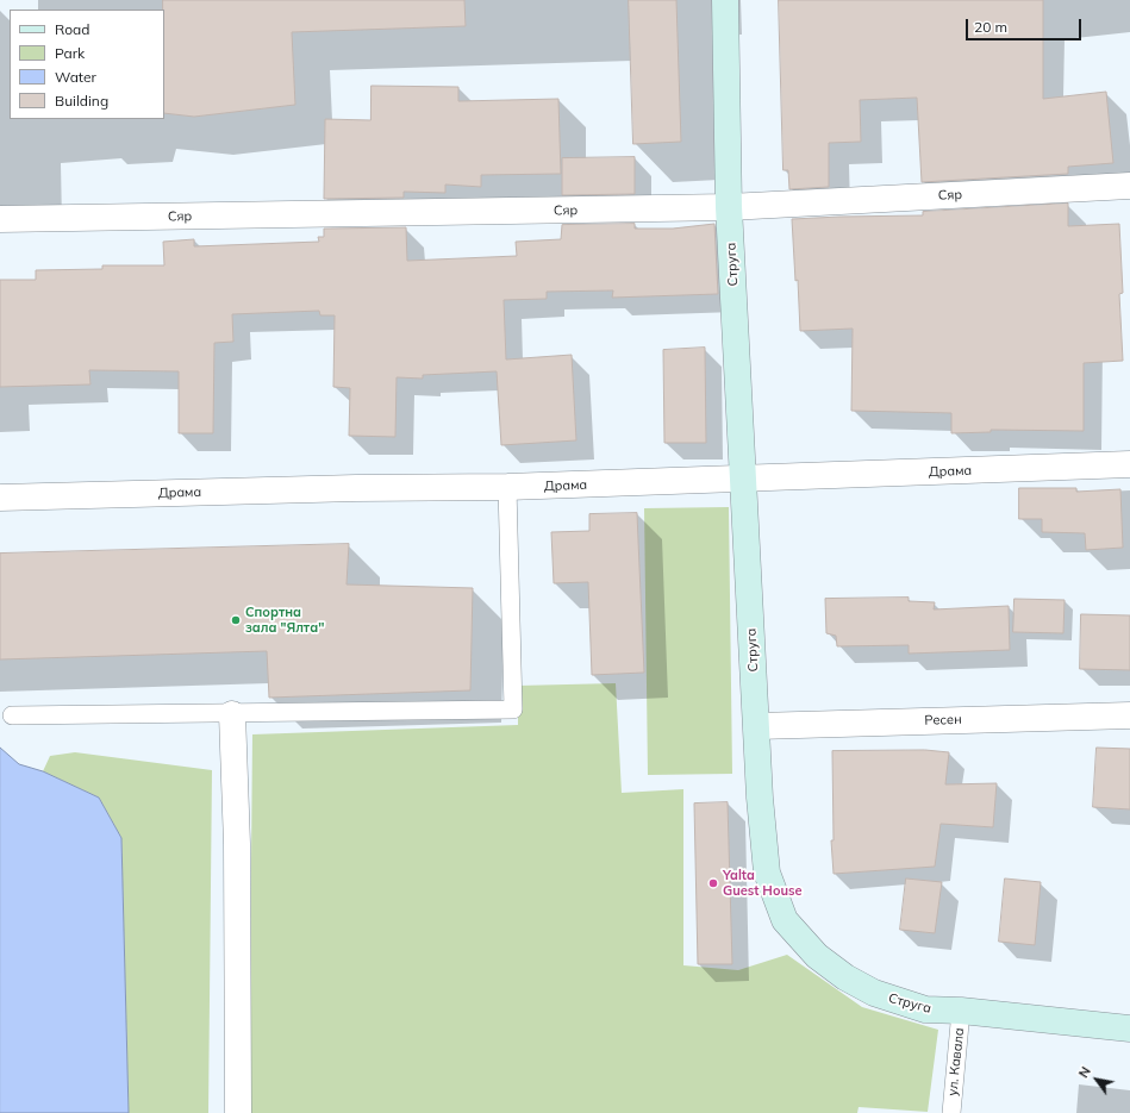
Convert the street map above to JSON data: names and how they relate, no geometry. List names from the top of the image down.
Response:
{
  "streets": {
    "street": [
      "Сяр",
      "Струга",
      "Драма",
      "Ресен"
    ],
    "lane": ["ул. Кавала"]
  },
  "crossings": [
    ["Сяр", "Струга"],
    ["Струга", "Драма"],
    ["Струга", "Ресен"],
    ["Струга", "ул. Кавала"]
  ],
  "places": ["Спортна зала \"Ялта''", "Yalta Guest House"],
  "legend": [
    "Road",
    "Park",
    "Water",
    "Building"
  ],
  "scale_bar": "20 m",
  "north": "top left"
}
